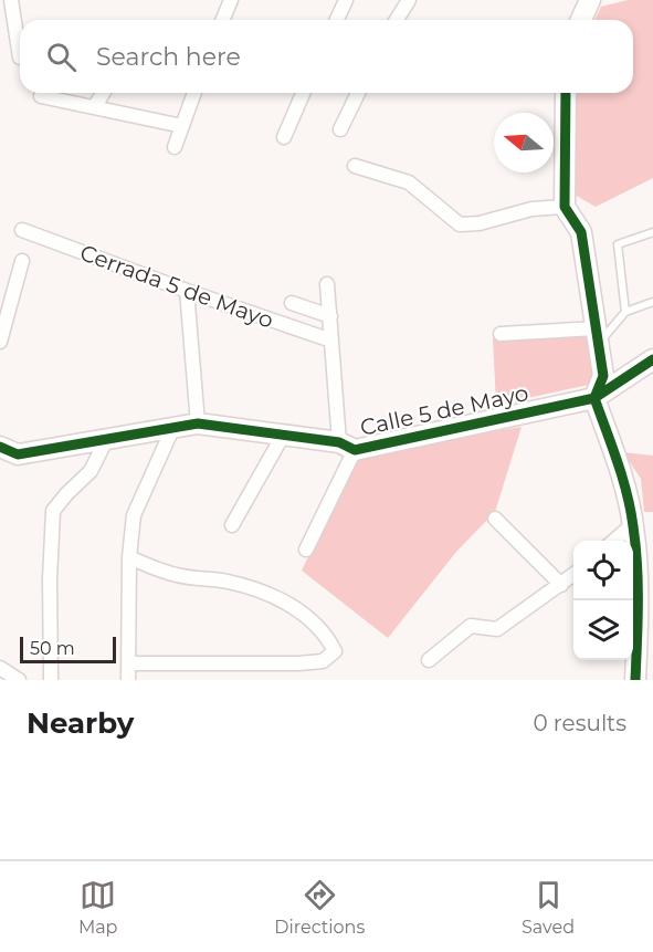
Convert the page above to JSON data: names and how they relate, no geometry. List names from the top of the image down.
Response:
{
  "streets": {
    "street": ["Cerrada 5 de Mayo", "Calle 5 de Mayo"]
  },
  "scale_bar": "50 m",
  "north": "left",
  "page": {
    "search": "Search here",
    "scale": "50 m",
    "heading": ["Nearby", "0 results"],
    "nav": ["Map", "Directions", "Saved"]
  }
}
